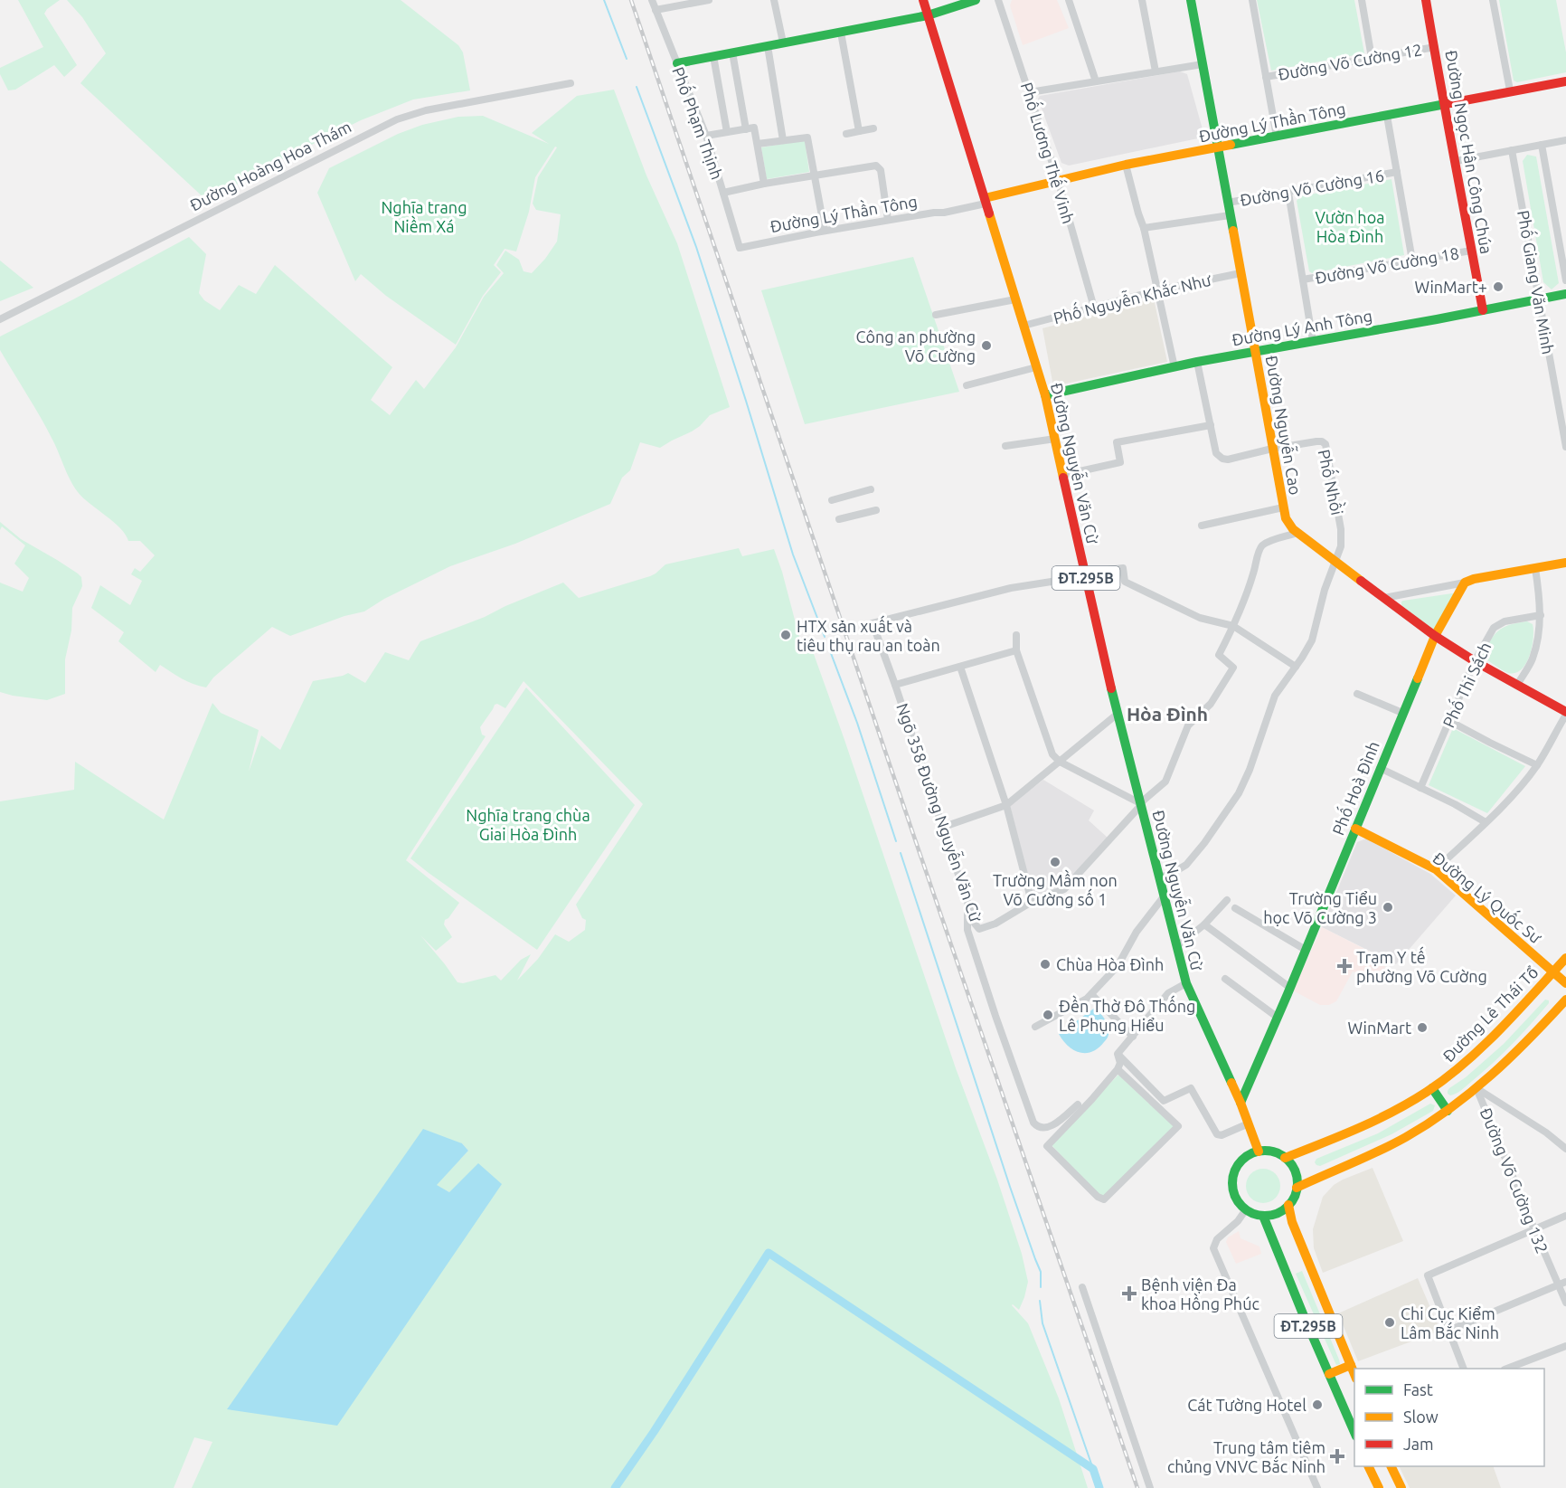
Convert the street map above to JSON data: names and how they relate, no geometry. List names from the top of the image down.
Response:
{
  "streets": {
    "main road": [
      "Đường Lý Thần Tông",
      "Đường Ngọc Hân Công Chúa",
      "Đường Lý Anh Tông",
      "Đường Nguyễn Cao",
      "Đường Nguyễn Văn Cừ",
      "ĐT.295B",
      "Phố Hoà Đình",
      "Đường Lý Quốc Sư",
      "Đường Lê Thái Tổ"
    ],
    "street": [
      "Đường Võ Cường 12",
      "Phố Phạm Thịnh",
      "Phố Lương Thế Vinh",
      "Đường Hoàng Hoa Thám",
      "Đường Võ Cường 16",
      "Đường Võ Cường 18",
      "Phố Giang Văn Minh",
      "Phố Nguyễn Khắc Như",
      "Phố Nhồi",
      "Phố Thi Sách",
      "Ngõ 358 Đường Nguyễn Văn Cừ",
      "Đường Võ Cường 132"
    ]
  },
  "crossings": [
    ["Đường Võ Cường 12", "Đường Ngọc Hân Công Chúa"],
    ["Đường Lý Thần Tông", "Phố Phạm Thịnh"],
    ["Đường Lý Thần Tông", "Đường Ngọc Hân Công Chúa"],
    ["Đường Lý Thần Tông", "Phố Lương Thế Vinh"],
    ["Đường Lý Thần Tông", "Đường Nguyễn Cao"],
    ["Đường Lý Thần Tông", "Đường Nguyễn Văn Cừ"],
    ["Đường Ngọc Hân Công Chúa", "Đường Võ Cường 18"],
    ["Đường Ngọc Hân Công Chúa", "Đường Lý Anh Tông"],
    ["Phố Lương Thế Vinh", "Phố Nguyễn Khắc Như"],
    ["Đường Võ Cường 16", "Đường Nguyễn Cao"],
    ["Phố Giang Văn Minh", "Đường Lý Anh Tông"],
    ["Phố Nguyễn Khắc Như", "Đường Nguyễn Cao"],
    ["Phố Nguyễn Khắc Như", "Đường Nguyễn Văn Cừ"],
    ["Đường Lý Anh Tông", "Đường Nguyễn Cao"],
    ["Đường Lý Anh Tông", "Đường Nguyễn Văn Cừ"],
    ["Đường Lý Anh Tông", "Phố Nhồi"],
    ["Đường Nguyễn Cao", "Phố Nhồi"],
    ["Đường Nguyễn Cao", "Phố Thi Sách"],
    ["Đường Nguyễn Cao", "Phố Hoà Đình"],
    ["Đường Nguyễn Văn Cừ", "ĐT.295B"],
    ["Đường Nguyễn Văn Cừ", "Phố Hoà Đình"],
    ["Đường Nguyễn Văn Cừ", "Ngõ 358 Đường Nguyễn Văn Cừ"],
    ["Đường Nguyễn Văn Cừ", "Đường Lê Thái Tổ"],
    ["ĐT.295B", "Đường Lê Thái Tổ"],
    ["Phố Hoà Đình", "Đường Lý Quốc Sư"],
    ["Đường Lý Quốc Sư", "Đường Lê Thái Tổ"]
  ],
  "districts": ["Hòa Đình"],
  "parks": ["Nghĩa trang Niềm Xá", "Vườn hoa Hòa Đình", "Nghĩa trang chùa Giai Hòa Đình"],
  "places": {
    "other": [
      "WinMart+",
      "Công an phường Võ Cường",
      "HTX sản xuất và tiêu thụ rau an toàn",
      "Trường Mầm non Võ Cường số 1",
      "Trường Tiểu học Võ Cường 3",
      "Chùa Hòa Đình",
      "Đền Thờ Đô Thống Lê Phụng Hiểu",
      "WinMart",
      "Chi Cục Kiểm Lâm Bắc Ninh",
      "Cát Tường Hotel"
    ],
    "health": ["Trạm Y tế phường Võ Cường", "Bệnh viện Đa khoa Hồng Phúc", "Trung tâm tiêm chủng VNVC Bắc Ninh"]
  },
  "legend": ["Fast", "Slow", "Jam"]
}
